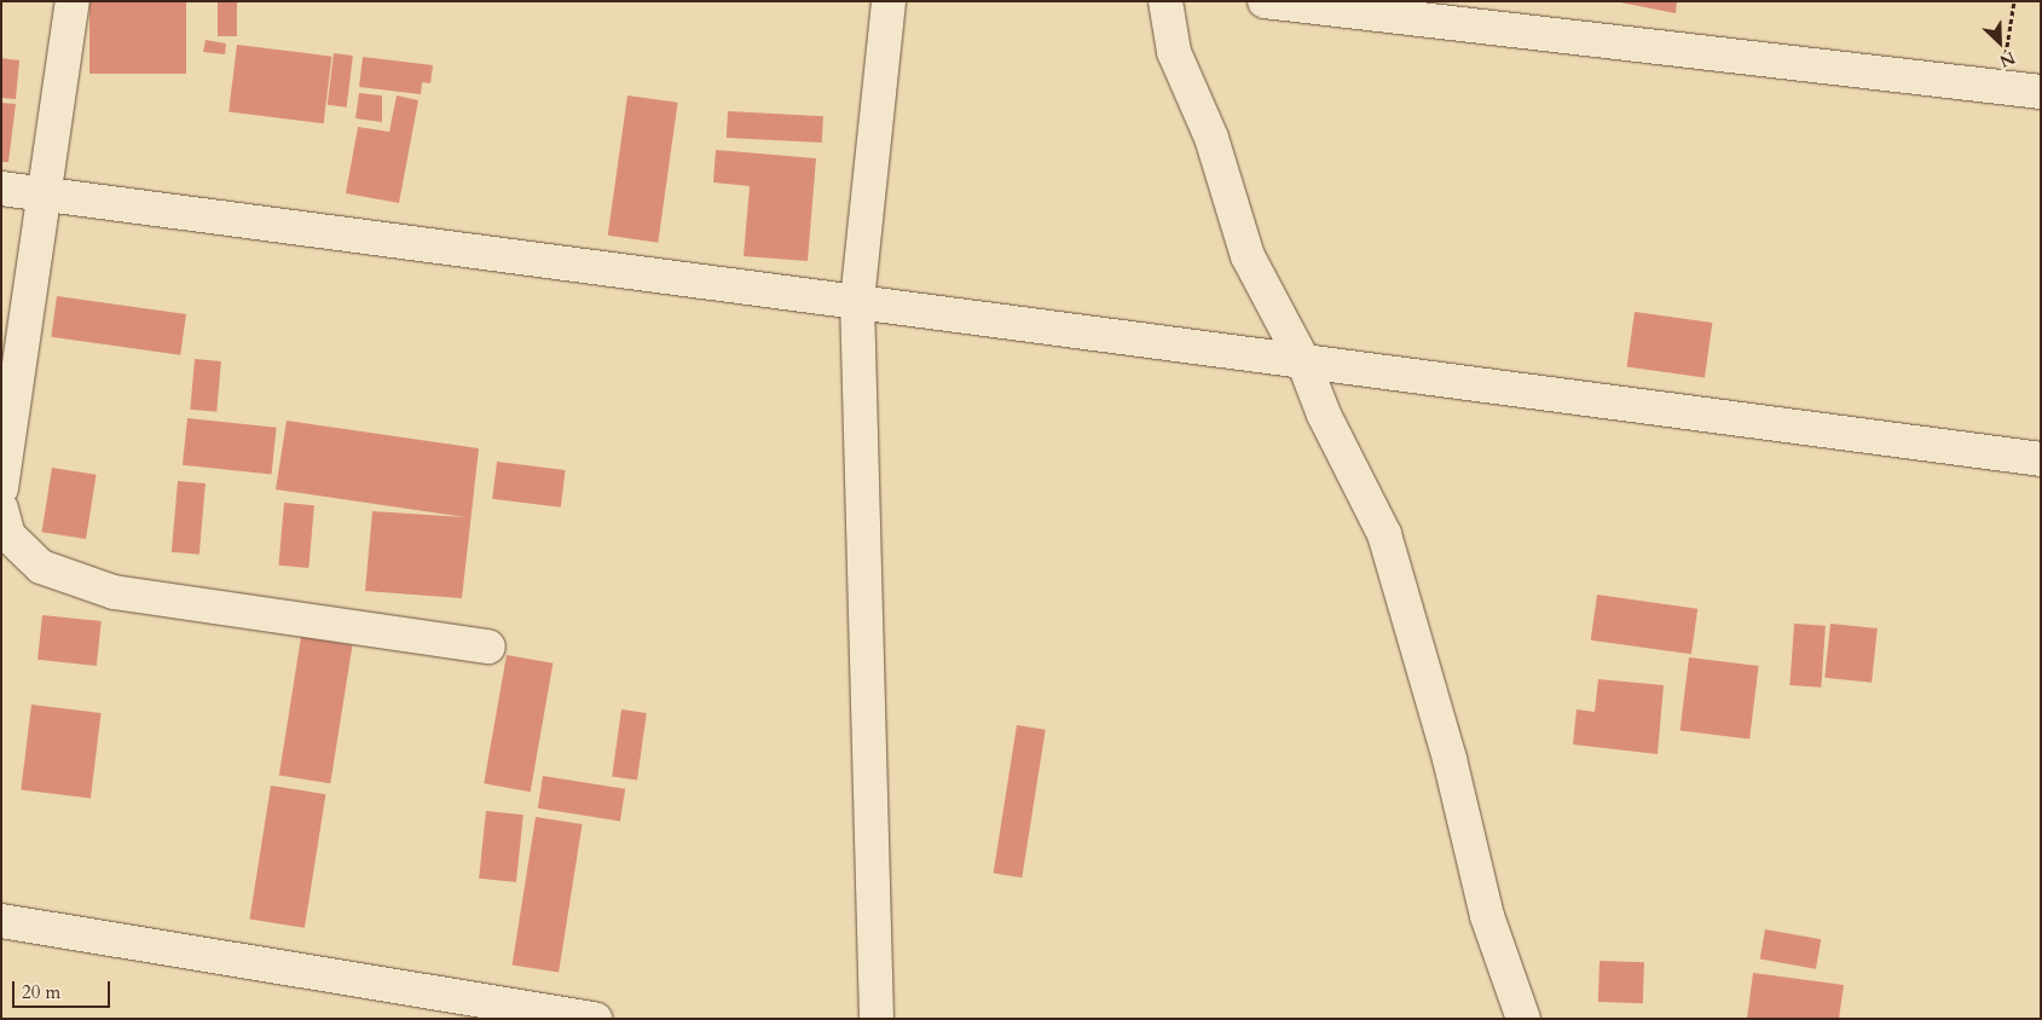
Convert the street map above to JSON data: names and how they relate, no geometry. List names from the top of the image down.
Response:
{
  "scale_bar": "20 m",
  "north": "bottom right"
}
